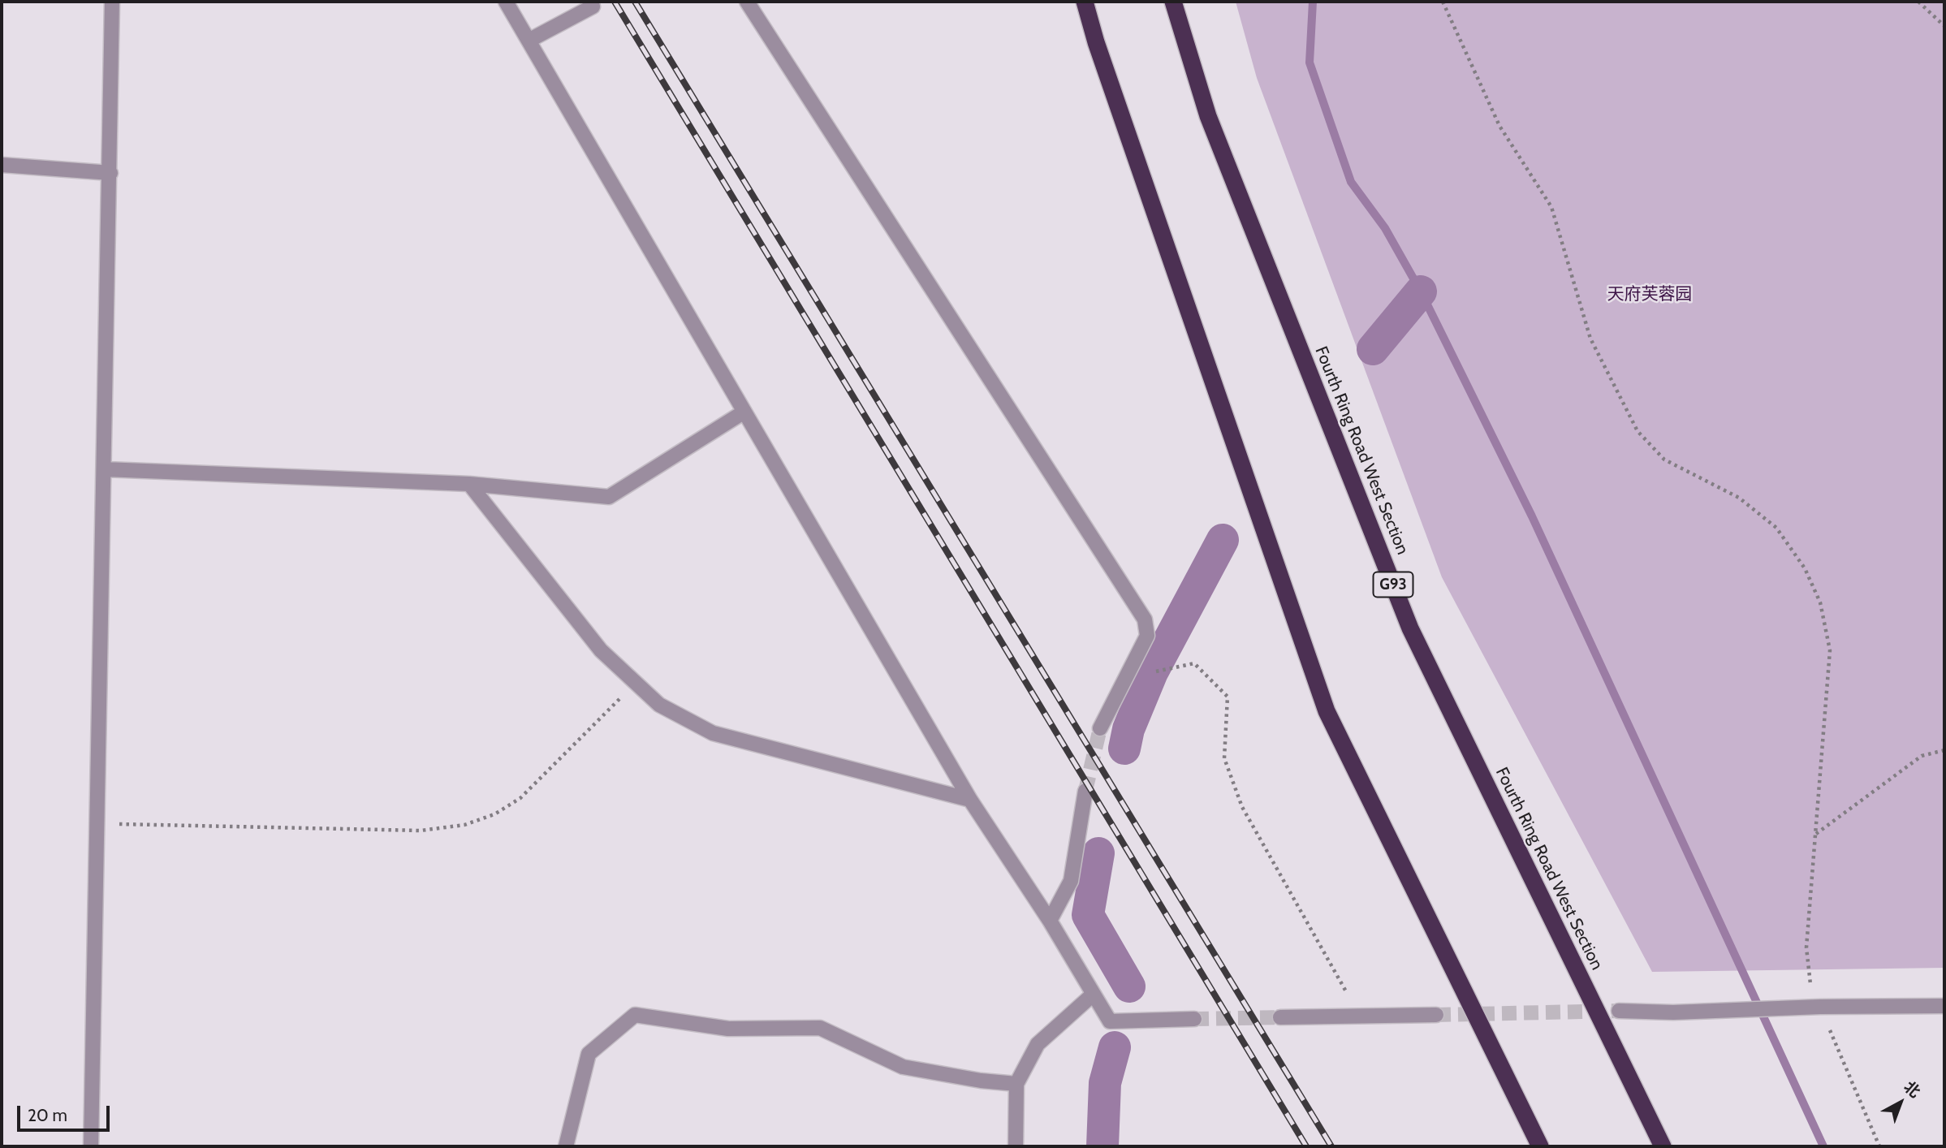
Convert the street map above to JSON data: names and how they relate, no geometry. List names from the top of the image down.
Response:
{
  "streets": {
    "highway": ["Fourth Ring Road West Section", "G93"]
  },
  "parks": ["天府芙蓉园"],
  "scale_bar": "20 m",
  "north": "top right"
}
